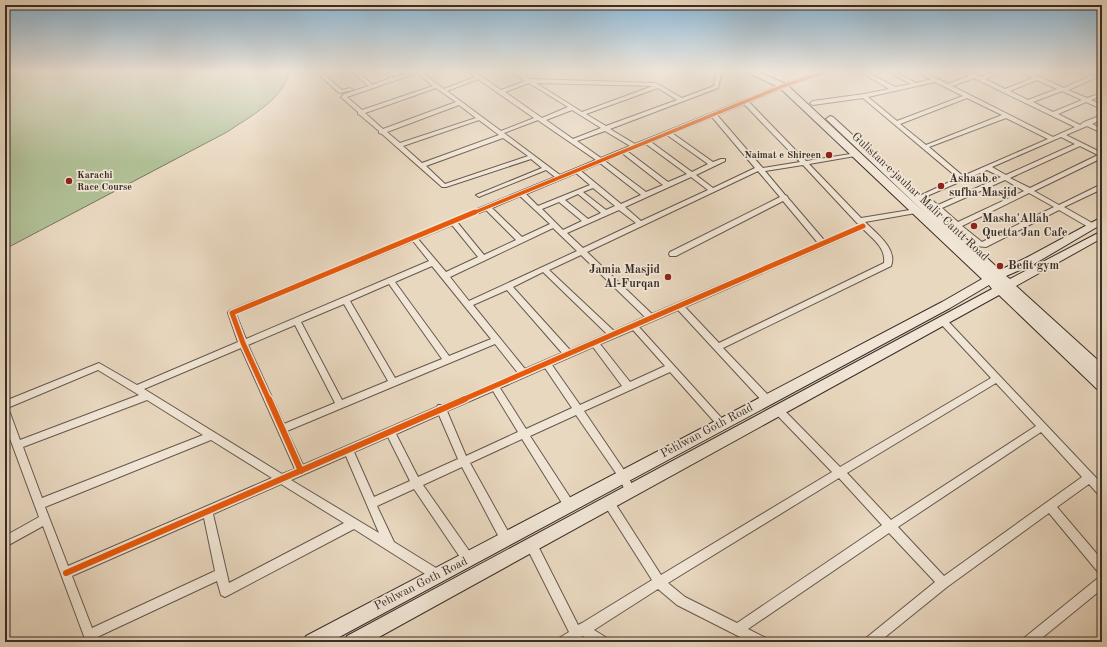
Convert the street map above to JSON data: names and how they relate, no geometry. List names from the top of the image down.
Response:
{
  "streets": {
    "main road": ["Gulistan e jauhar Malir Cantt Road", "Pehlwan Goth Road"]
  },
  "crossings": [
    ["Gulistan e jauhar Malir Cantt Road", "Pehlwan Goth Road"]
  ],
  "places": [
    "Naimat e Shireen",
    "Karachi Race Course",
    "Ashaab e sufha Masjid",
    "Masha'Allah Quetta Jan Cafe",
    "Befit gym",
    "Jamia Masjid Al-Furqan"
  ]
}
